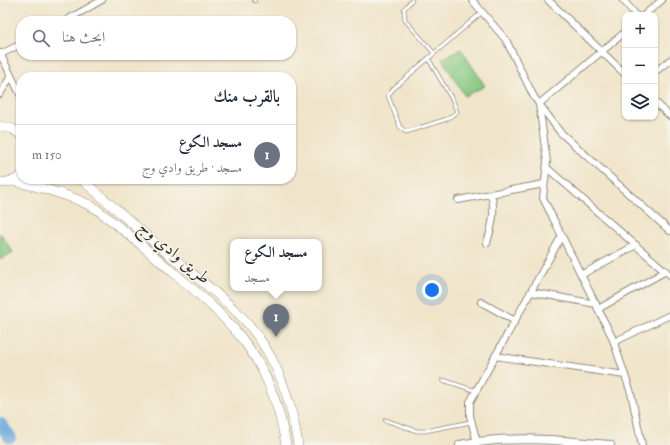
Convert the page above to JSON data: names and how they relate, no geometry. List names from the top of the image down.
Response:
{
  "streets": {
    "main road": ["طريق وادي وج"]
  },
  "page": {
    "map_buttons": ["+", "−"],
    "search": "ابحث هنا",
    "heading": "بالقرب منك",
    "list": [
      {
        "mark": "1",
        "name": "مسجد الكوع",
        "note": "مسجد · طريق وادي وج",
        "value": "150 m"
      }
    ],
    "popup": ["مسجد الكوع", "مسجد"],
    "pins": "1"
  }
}
